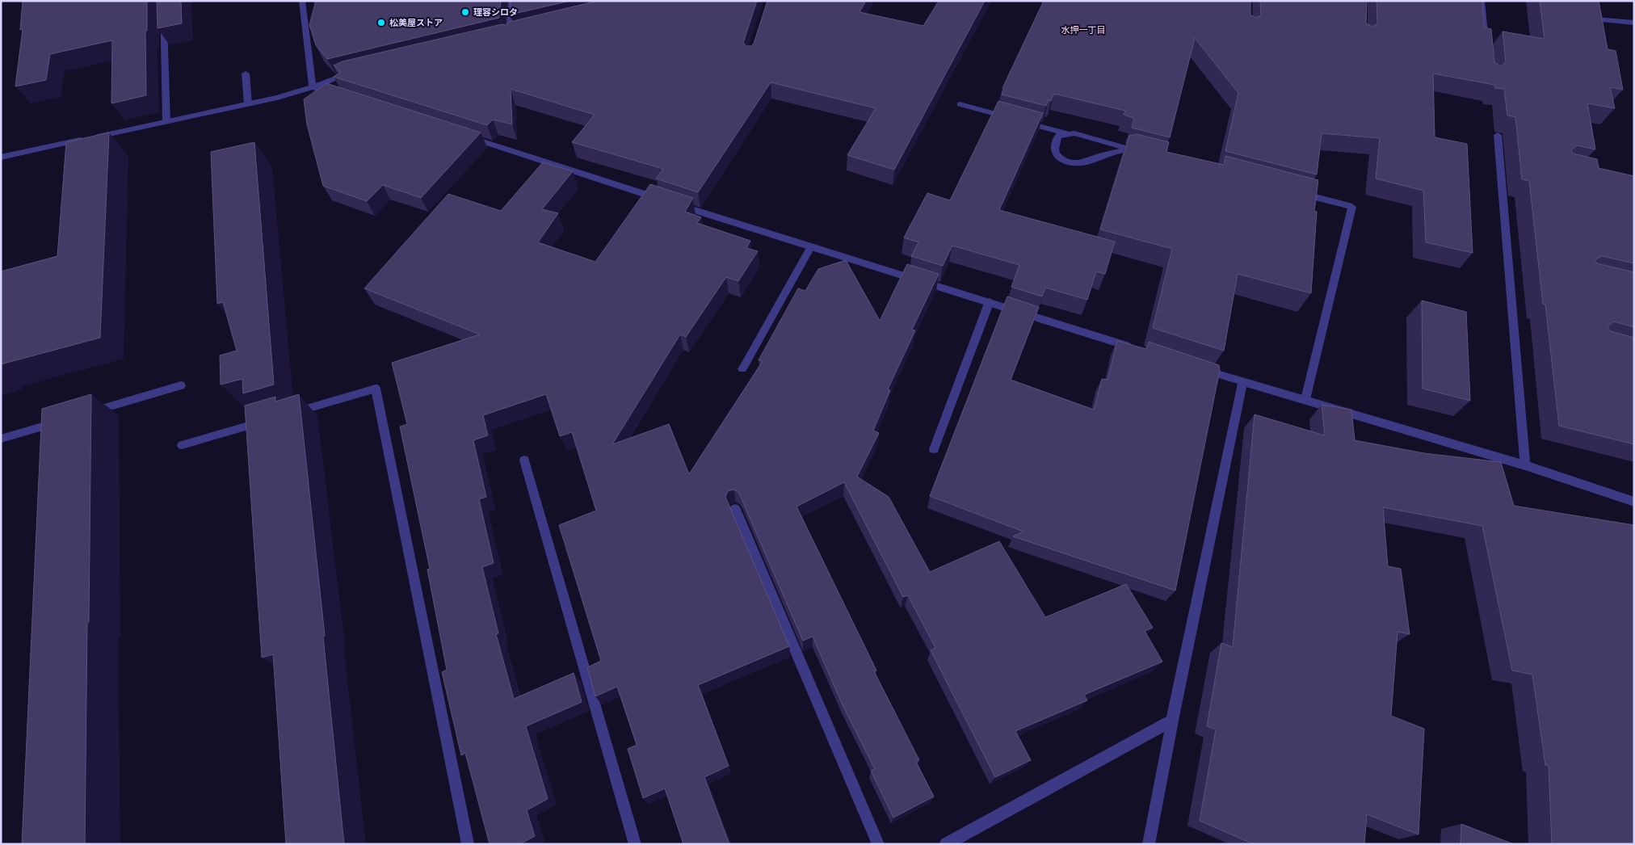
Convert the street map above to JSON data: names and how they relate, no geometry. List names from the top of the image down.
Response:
{
  "districts": ["水押一丁目"],
  "places": ["理容シロタ", "松美屋ストア"]
}
